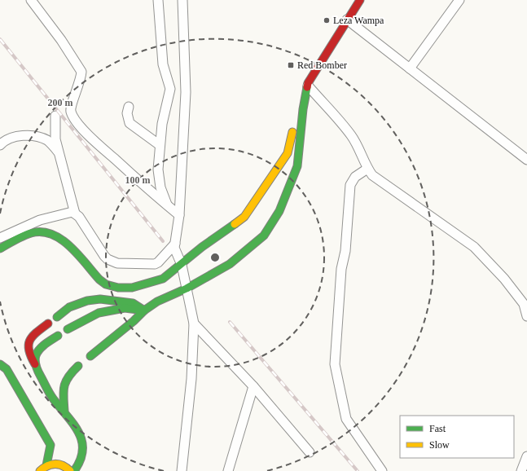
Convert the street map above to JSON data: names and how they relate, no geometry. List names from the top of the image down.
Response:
{
  "places": {
    "other": ["Leza Wampa"],
    "transit": ["Red Bomber"]
  },
  "legend": ["Fast", "Slow"],
  "rings": ["200 m", "100 m"]
}
